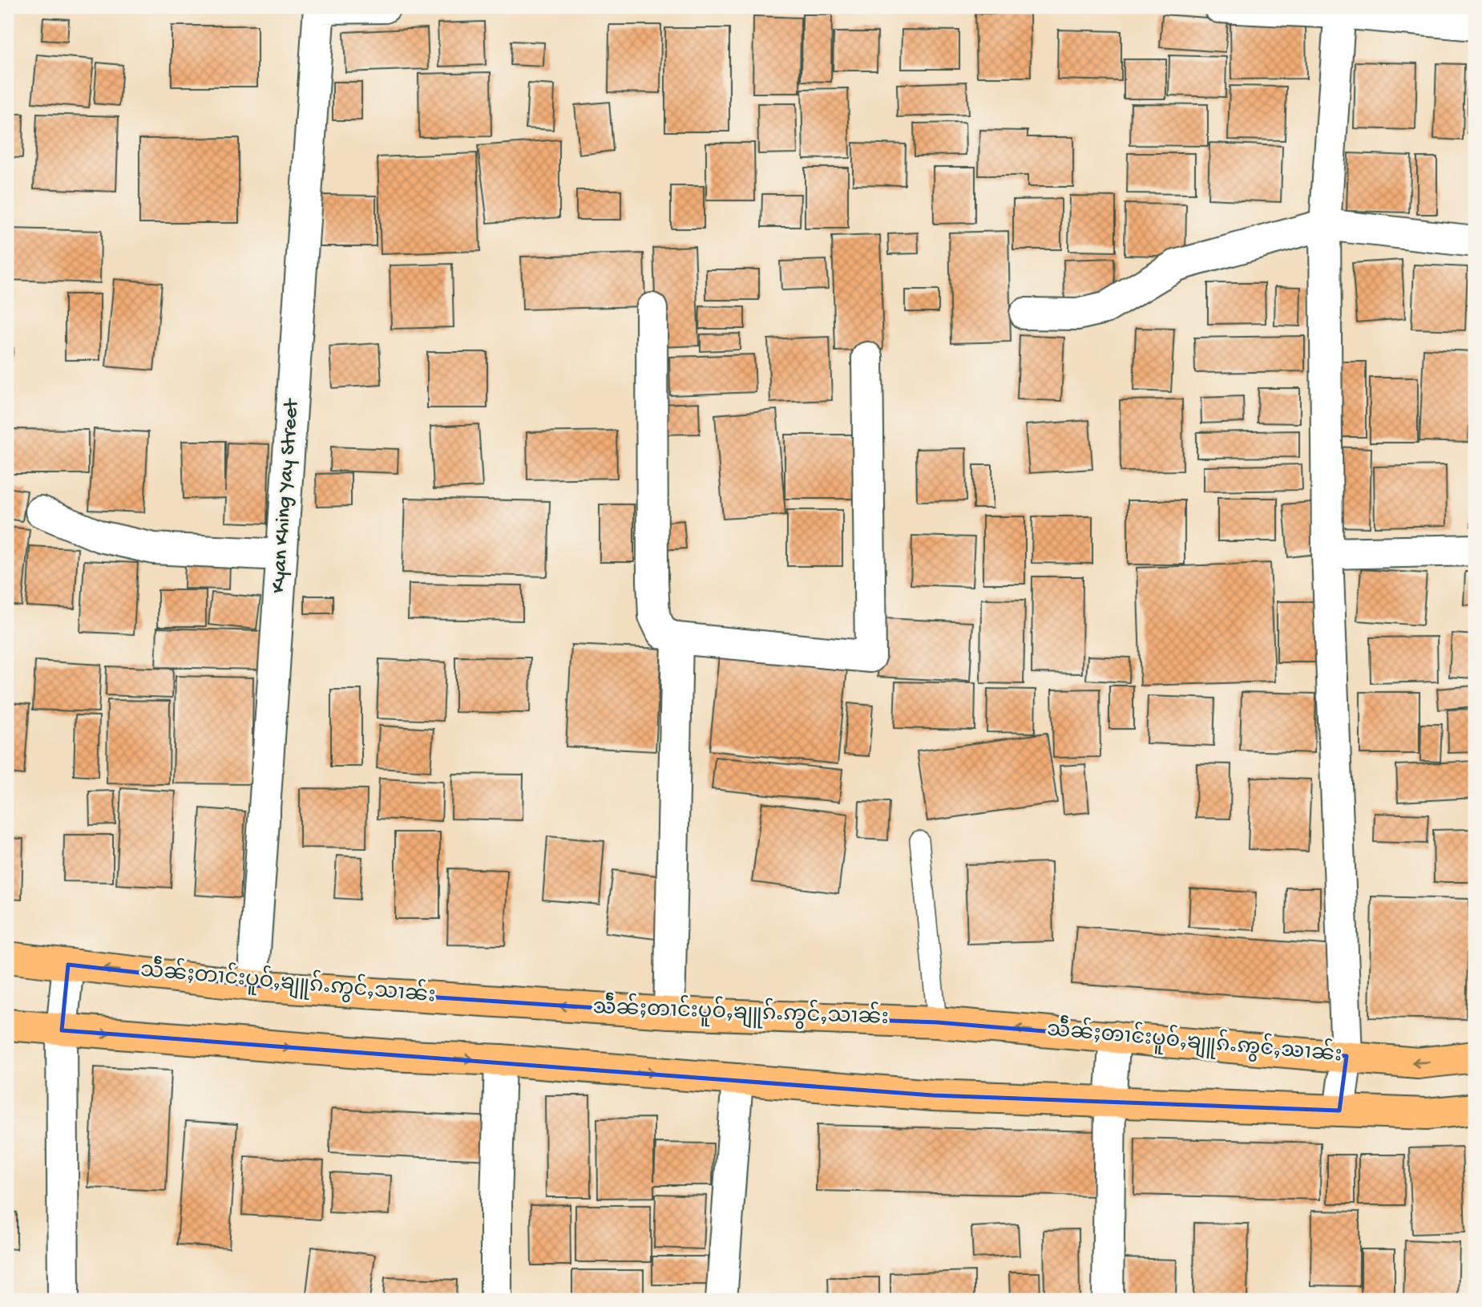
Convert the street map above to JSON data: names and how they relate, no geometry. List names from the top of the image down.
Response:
{
  "streets": {
    "highway": ["သဵႅၼ်ႈတၢင်းပူဝ်ႇၶျူၵ်ႉဢွင်ႇသၢၼ်း"],
    "street": ["Kyan Khing Yay Street"]
  },
  "crossings": [
    ["Kyan Khing Yay Street", "သဵႅၼ်ႈတၢင်းပူဝ်ႇၶျူၵ်ႉဢွင်ႇသၢၼ်း"]
  ]
}
